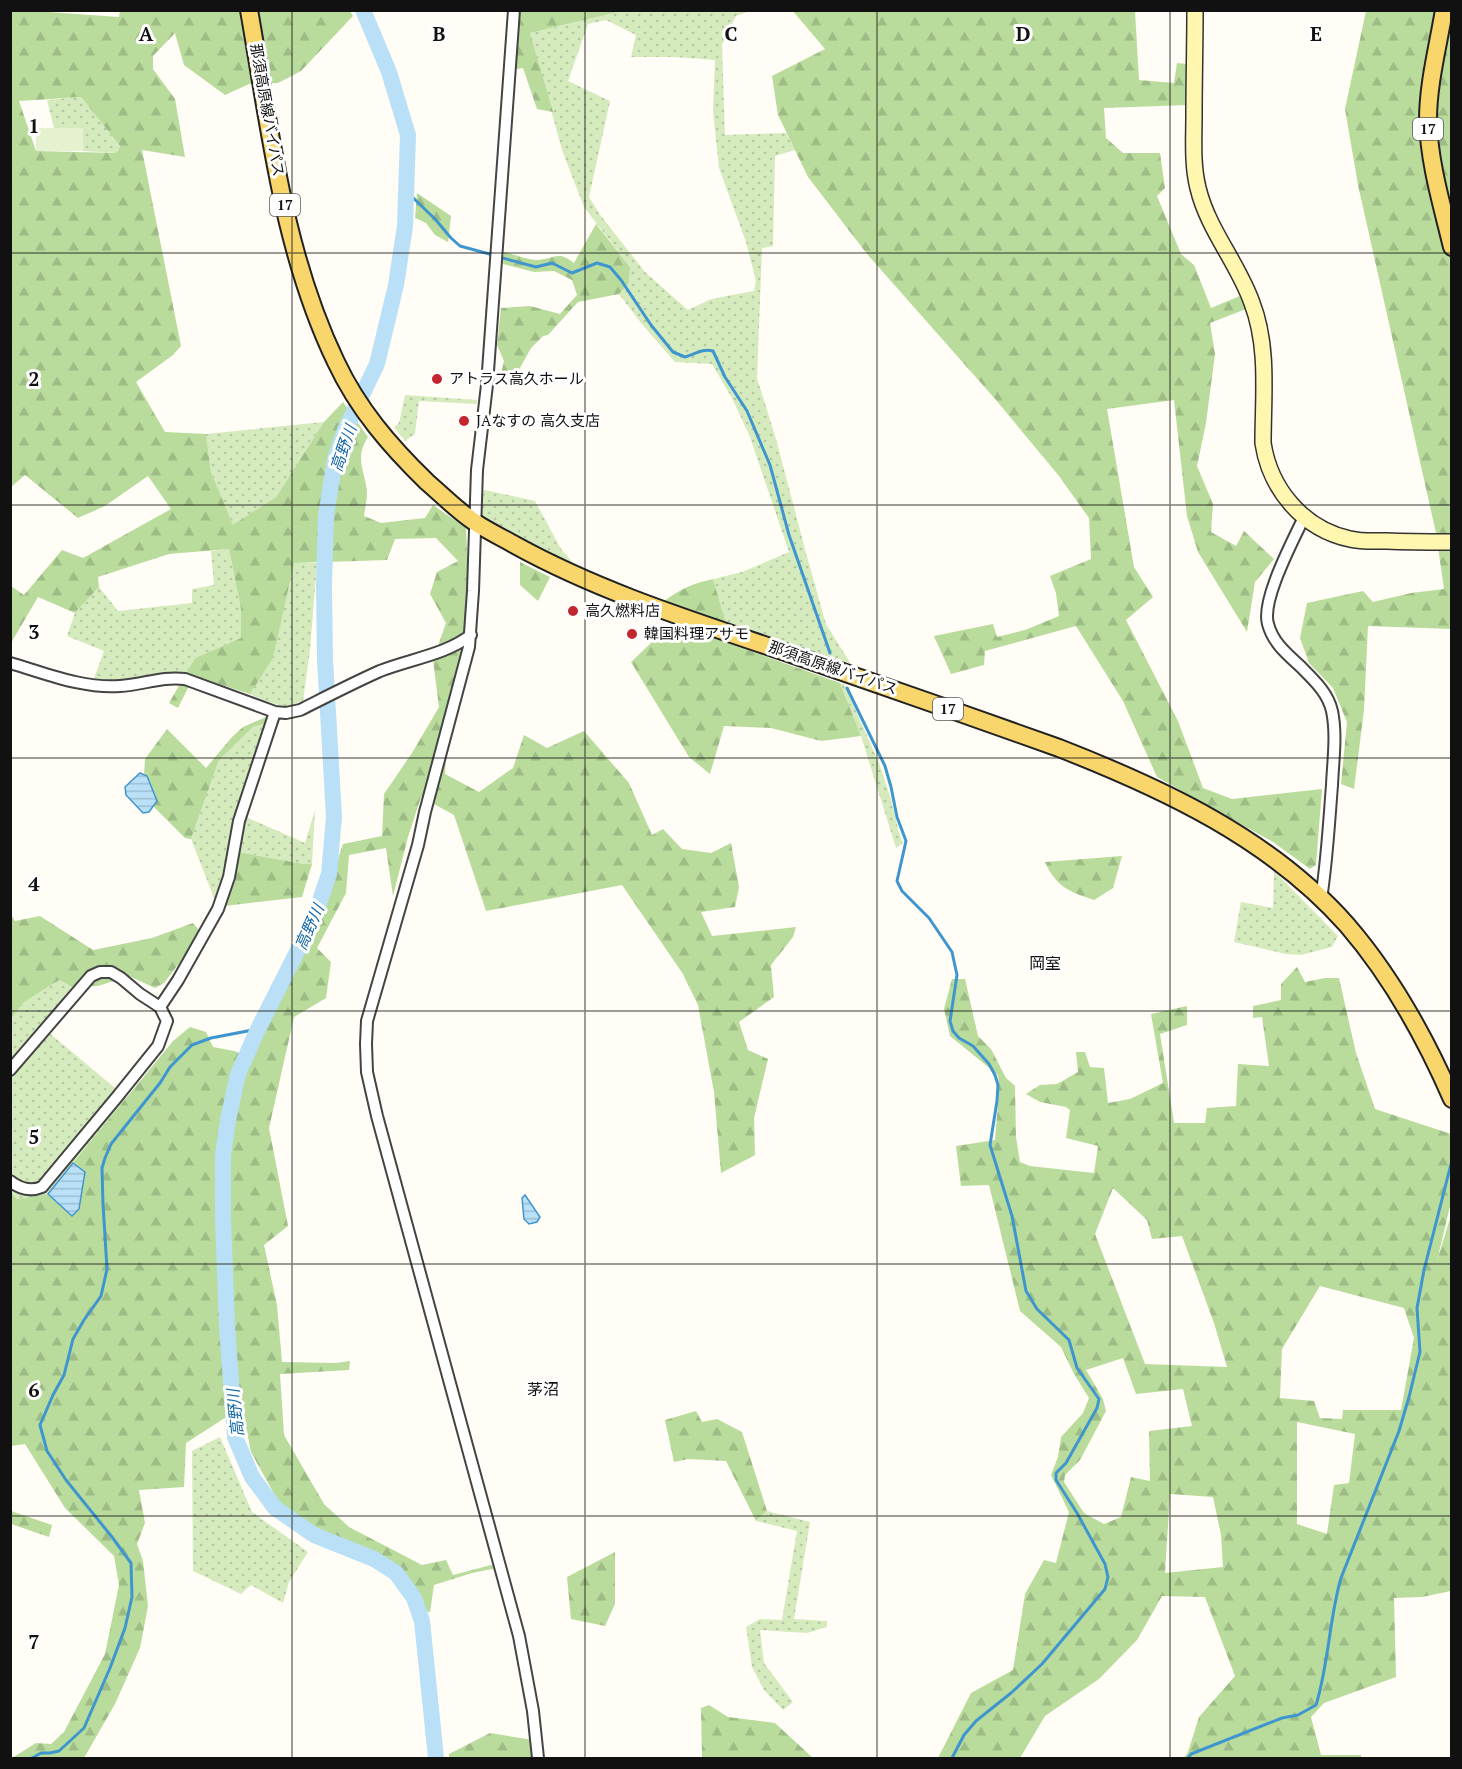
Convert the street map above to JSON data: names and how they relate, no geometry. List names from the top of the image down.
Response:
{
  "streets": {
    "main road": ["那須高原線バイパス", "17"]
  },
  "districts": ["岡室", "茅沼"],
  "water": ["高野川"],
  "places": [
    "アトラス高久ホール",
    "JAなすの 高久支店",
    "高久燃料店",
    "韓国料理アサモ"
  ],
  "grid": {
    "columns": [
      "A",
      "B",
      "C",
      "D",
      "E"
    ],
    "rows": [
      "1",
      "2",
      "3",
      "4",
      "5",
      "6",
      "7"
    ]
  }
}
